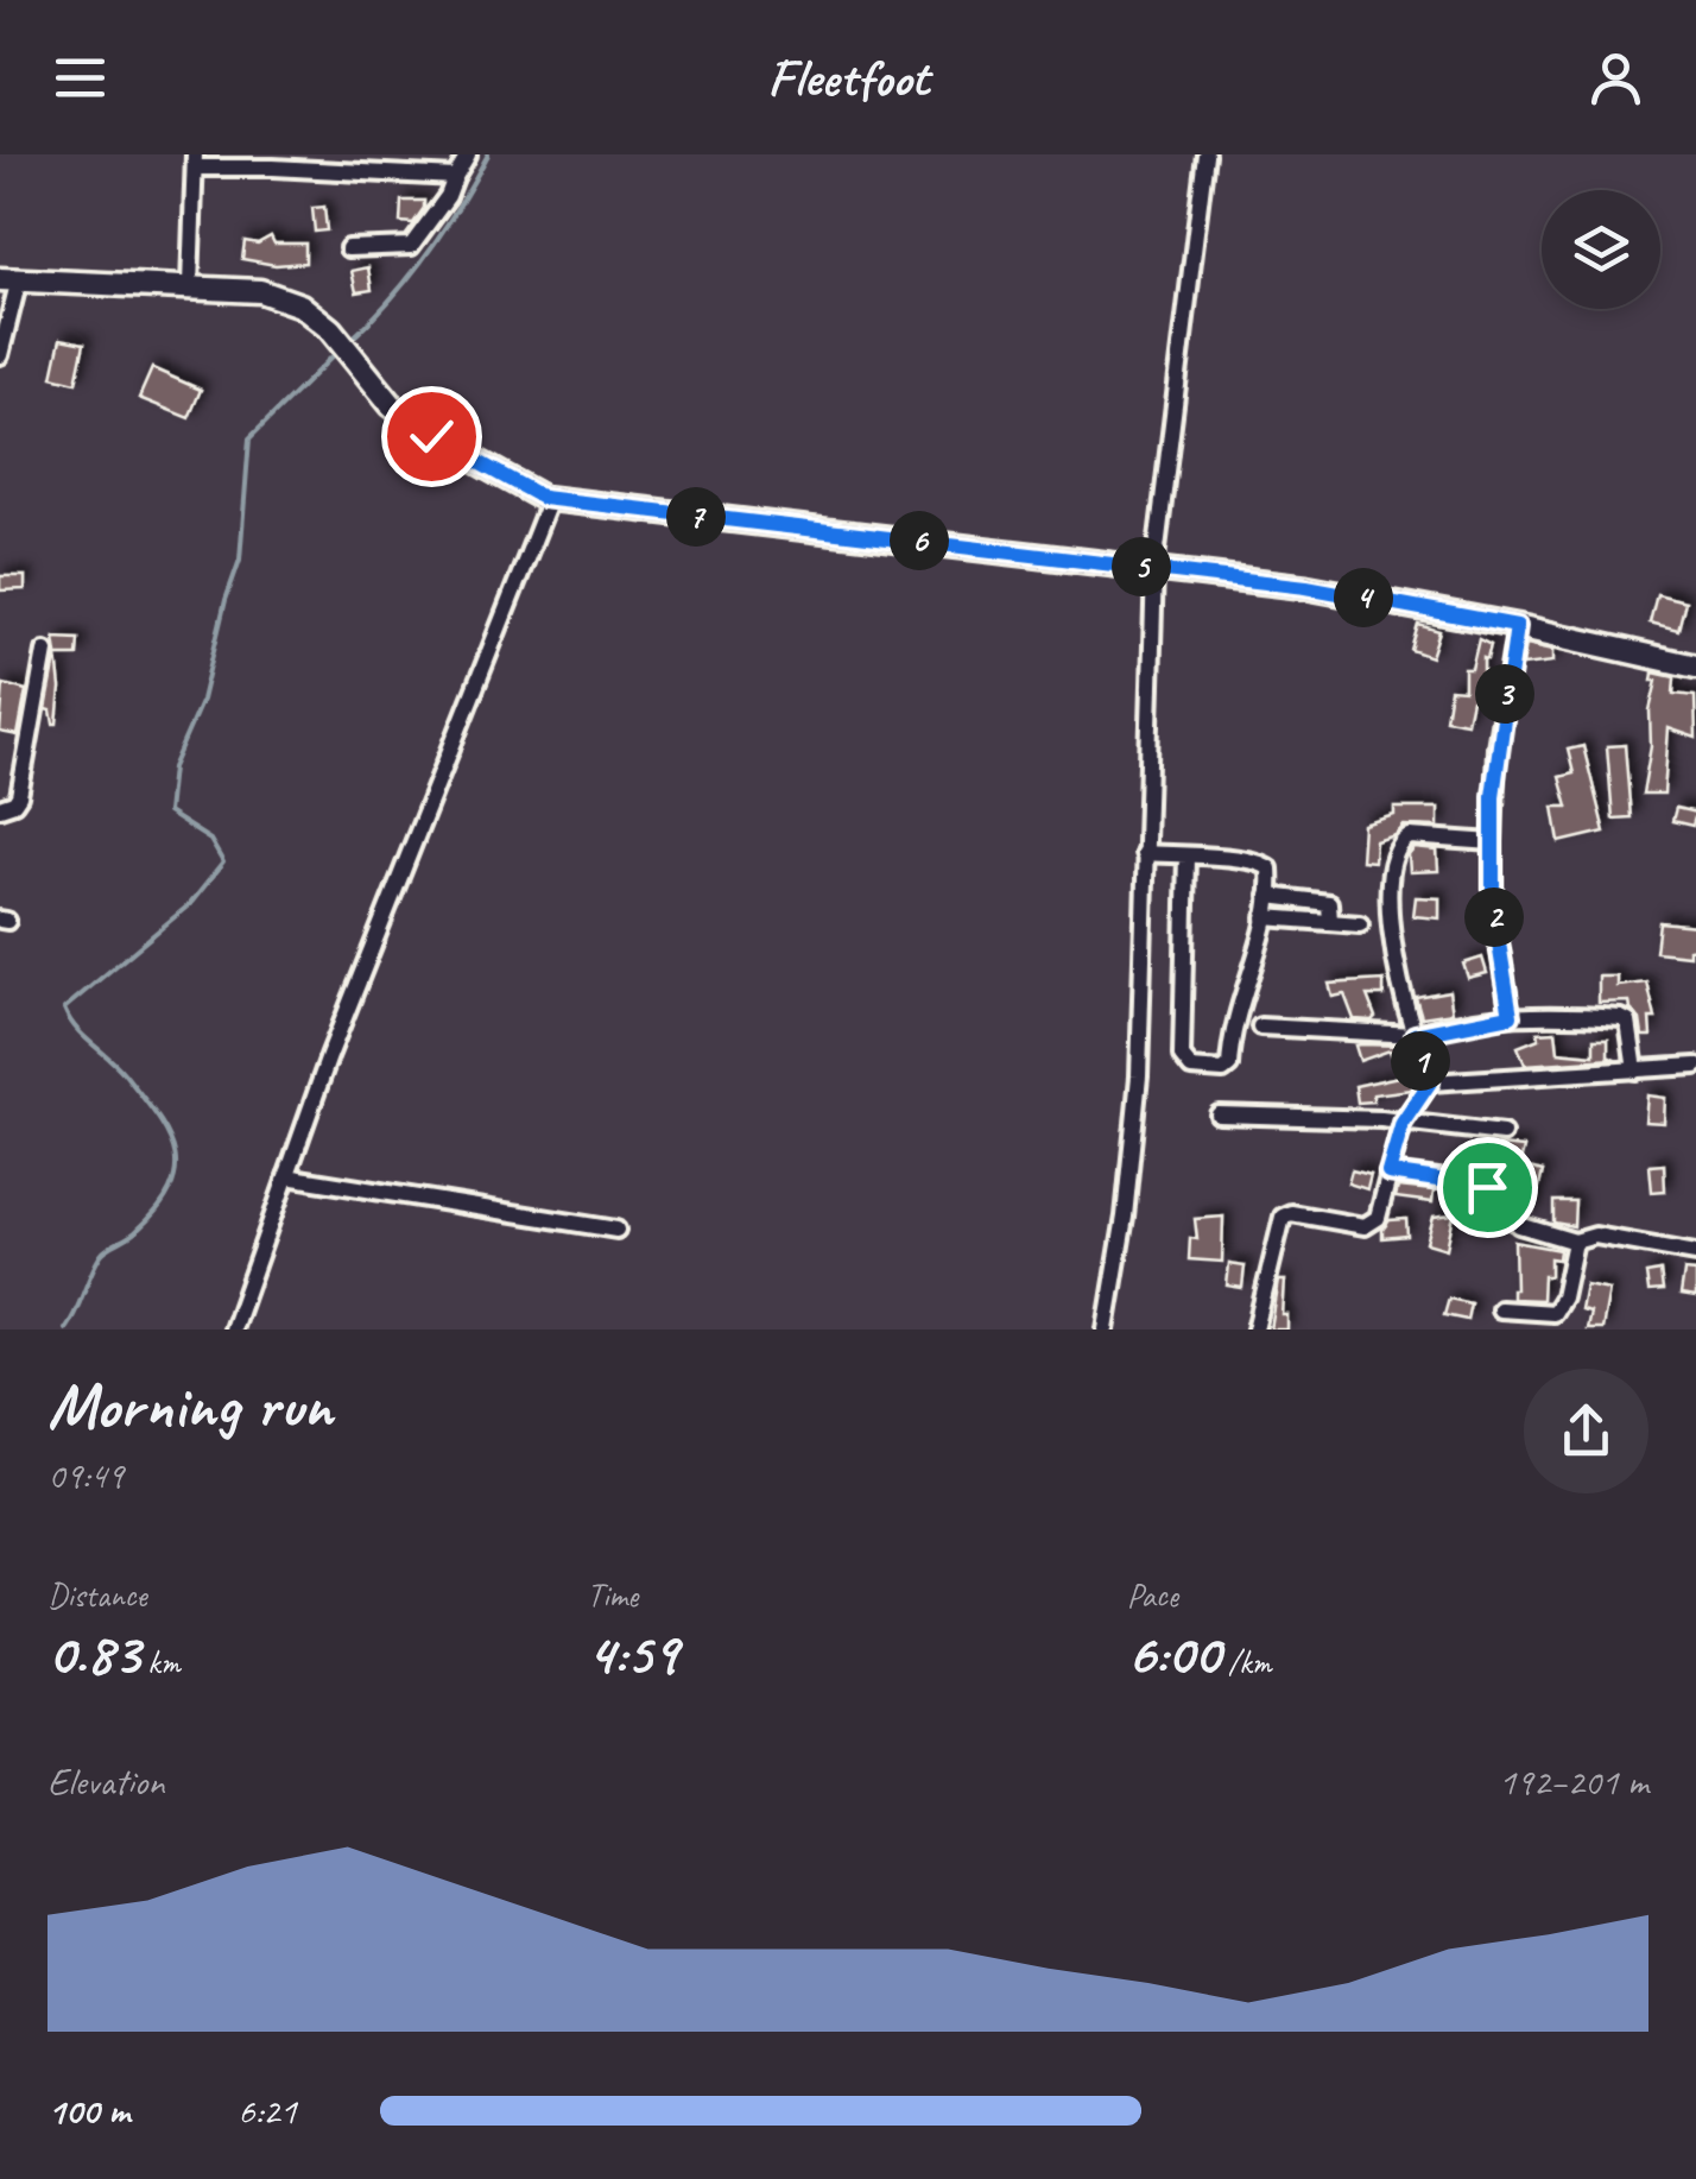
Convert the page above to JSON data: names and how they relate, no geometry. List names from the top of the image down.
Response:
{
  "page": {
    "header": "Fleetfoot",
    "pins": [
      "7",
      "6",
      "5",
      "4",
      "3",
      "2",
      "1"
    ],
    "heading": ["Morning run", "09:49"],
    "stats": [
      ["Distance", "0.83 km"],
      ["Time", "4:59"],
      ["Pace", "6:00 /km"]
    ],
    "chart": ["Elevation", "192–201 m"],
    "list": [
      {
        "name": "100 m",
        "note": "6:21"
      }
    ]
  }
}
